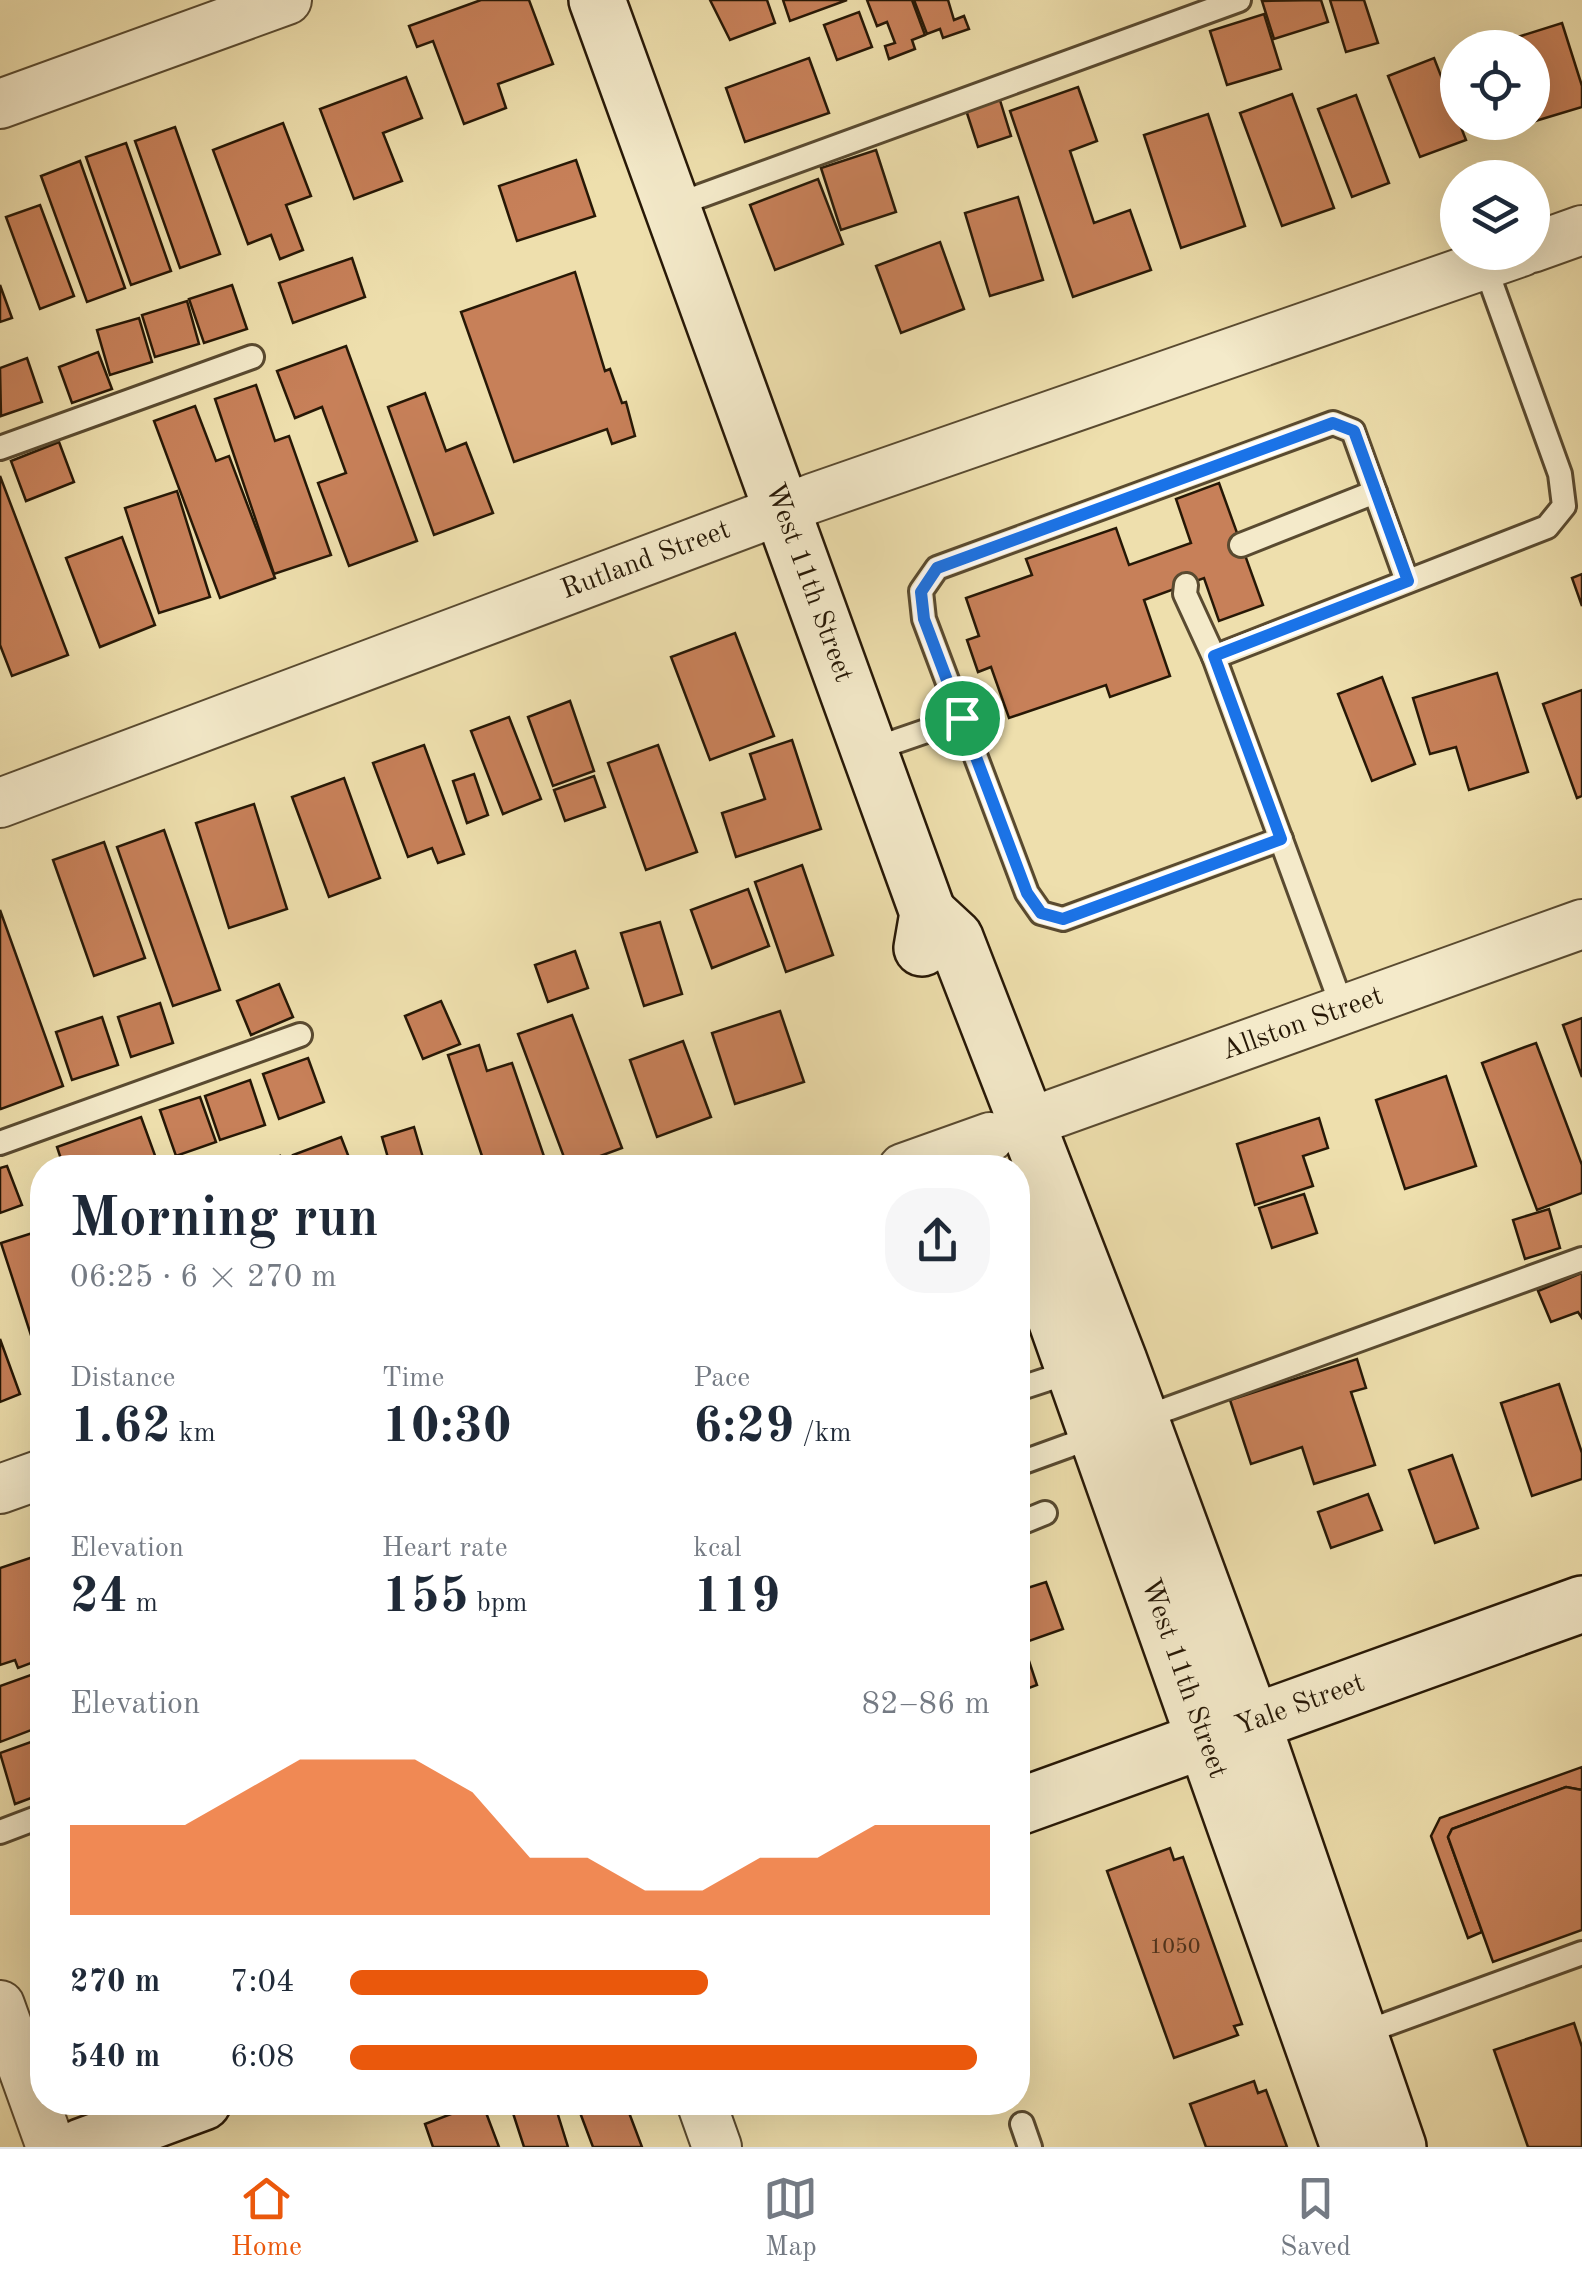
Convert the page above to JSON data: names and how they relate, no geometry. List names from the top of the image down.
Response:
{
  "streets": {
    "main road": ["West 11th Street", "Yale Street"],
    "street": ["Rutland Street", "Allston Street"]
  },
  "crossings": [
    ["Rutland Street", "West 11th Street"],
    ["West 11th Street", "Allston Street"],
    ["West 11th Street", "Yale Street"]
  ],
  "house_numbers": ["1050"],
  "page": {
    "heading": ["Morning run", "06:25 · 6 × 270 m"],
    "stats": [
      ["Distance", "1.62 km"],
      ["Time", "10:30"],
      ["Pace", "6:29 /km"],
      ["Elevation", "24 m"],
      ["Heart rate", "155 bpm"],
      ["kcal", "119"]
    ],
    "chart": ["Elevation", "82–86 m"],
    "list": [
      {
        "name": "270 m",
        "note": "7:04"
      },
      {
        "name": "540 m",
        "note": "6:08"
      }
    ],
    "tabs": ["Home", "Map", "Saved"]
  }
}
